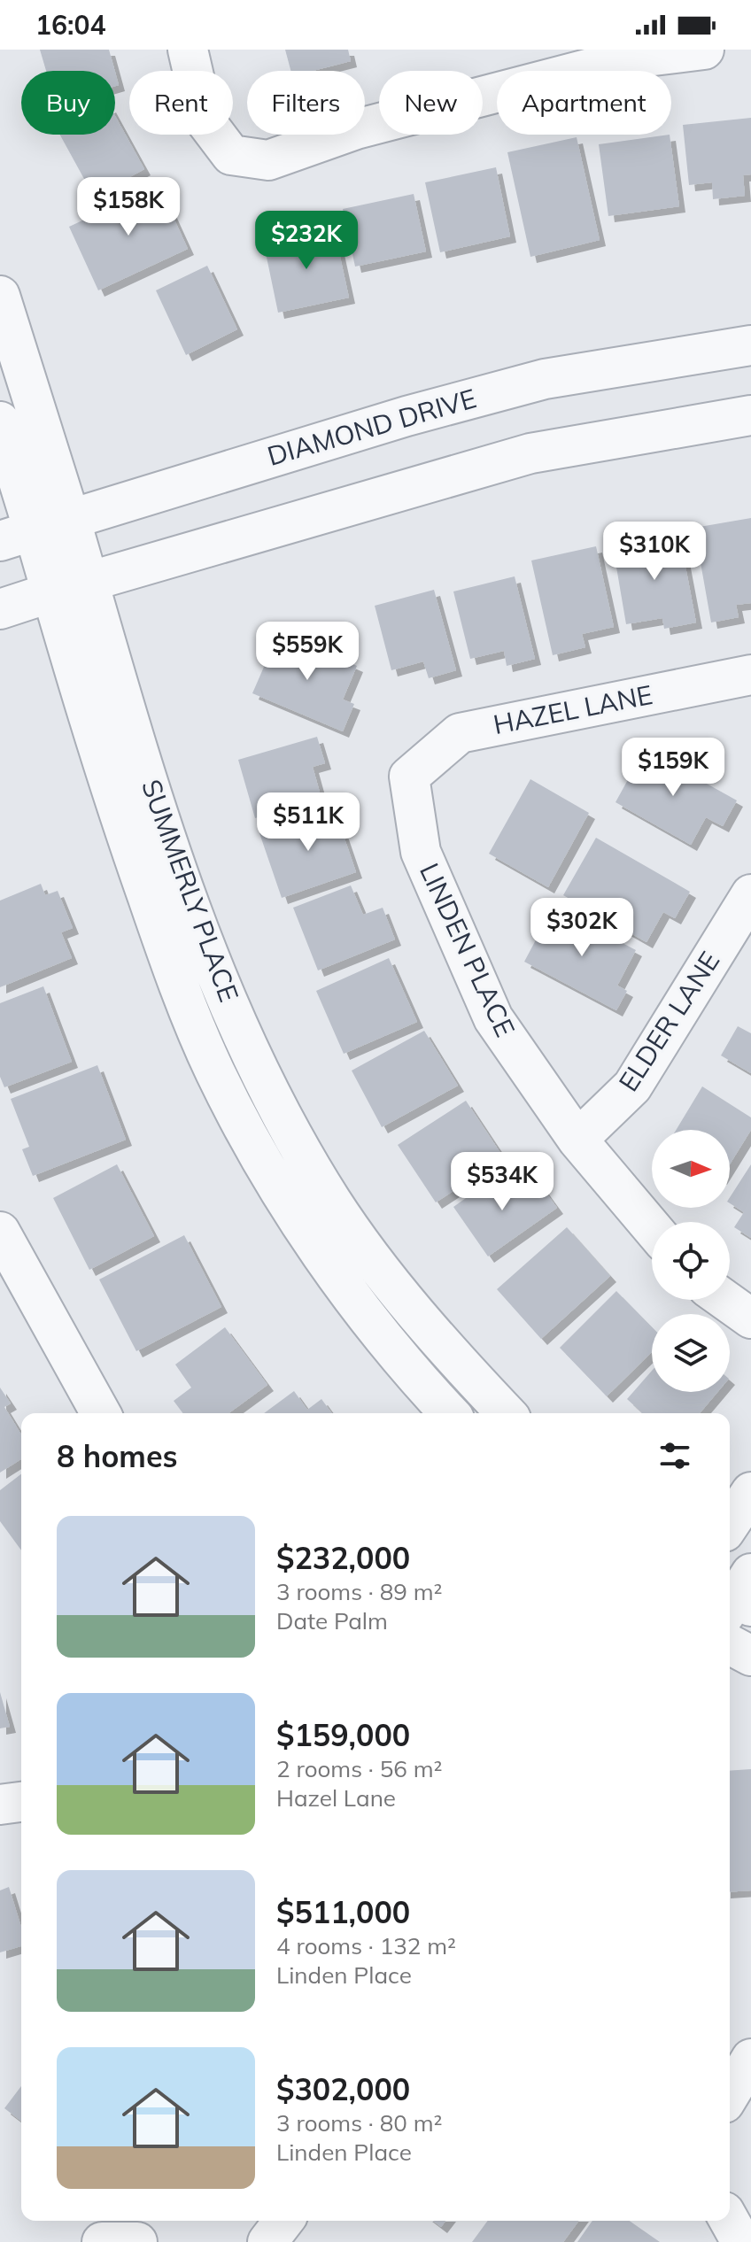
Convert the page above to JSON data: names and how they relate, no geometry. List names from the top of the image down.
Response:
{
  "streets": {
    "street": [
      "DIAMOND DRIVE",
      "HAZEL LANE",
      "SUMMERLY PLACE",
      "LINDEN PLACE",
      "ELDER LANE"
    ]
  },
  "crossings": [
    ["DIAMOND DRIVE", "SUMMERLY PLACE"],
    ["HAZEL LANE", "LINDEN PLACE"],
    ["LINDEN PLACE", "ELDER LANE"]
  ],
  "north": "right",
  "page": {
    "status": "16:04",
    "chip": [
      "Buy",
      "Rent",
      "Filters",
      "New",
      "Apartment"
    ],
    "price": [
      "$158K",
      "$232K",
      "$310K",
      "$559K",
      "$159K",
      "$511K",
      "$302K",
      "$534K"
    ],
    "heading": "8 homes",
    "list": [
      {
        "name": "$232,000",
        "note": "3 rooms · 89 m² · Date Palm"
      },
      {
        "name": "$159,000",
        "note": "2 rooms · 56 m² · Hazel Lane"
      },
      {
        "name": "$511,000",
        "note": "4 rooms · 132 m² · Linden Place"
      },
      {
        "name": "$302,000",
        "note": "3 rooms · 80 m² · Linden Place"
      }
    ]
  }
}
